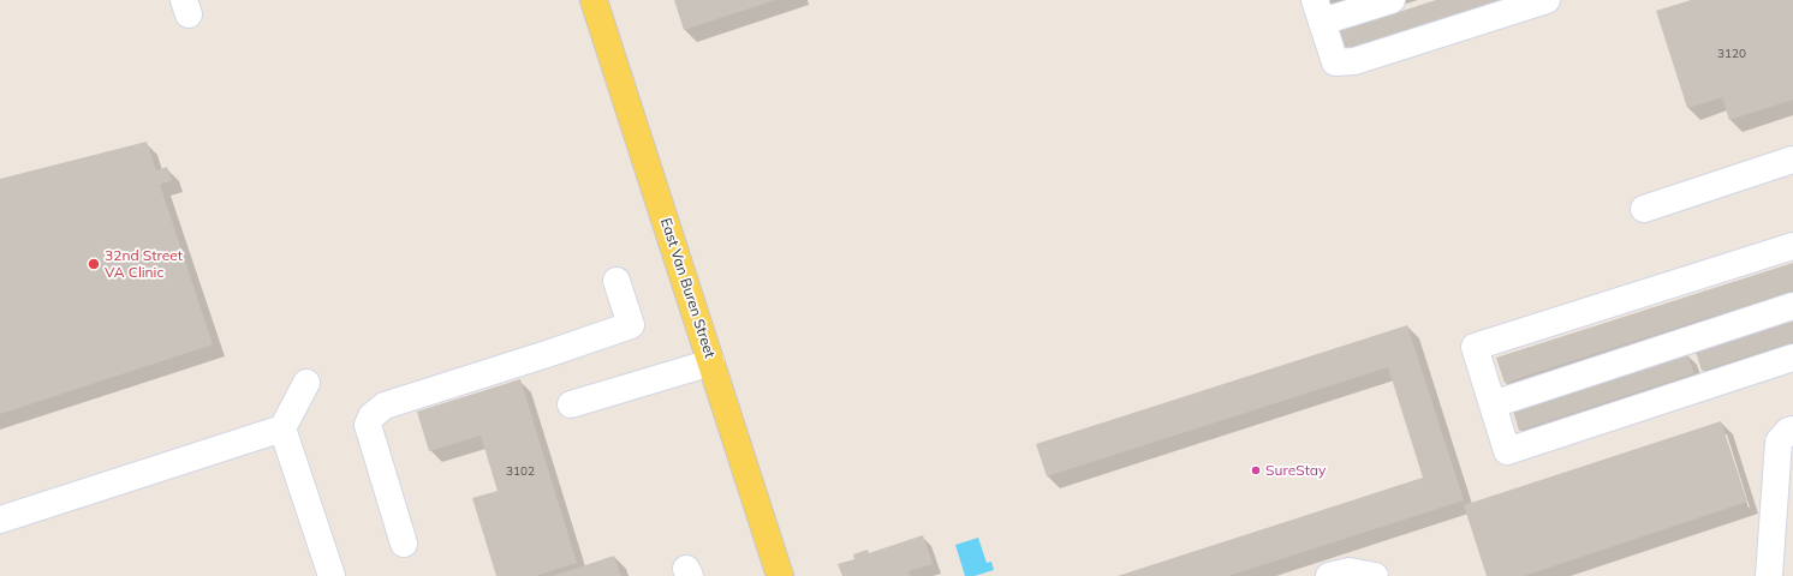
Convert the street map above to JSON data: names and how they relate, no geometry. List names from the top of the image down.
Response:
{
  "streets": {
    "main road": ["East Van Buren Street"]
  },
  "places": ["32nd Street VA Clinic", "SureStay"],
  "house_numbers": ["3120", "3102"]
}
